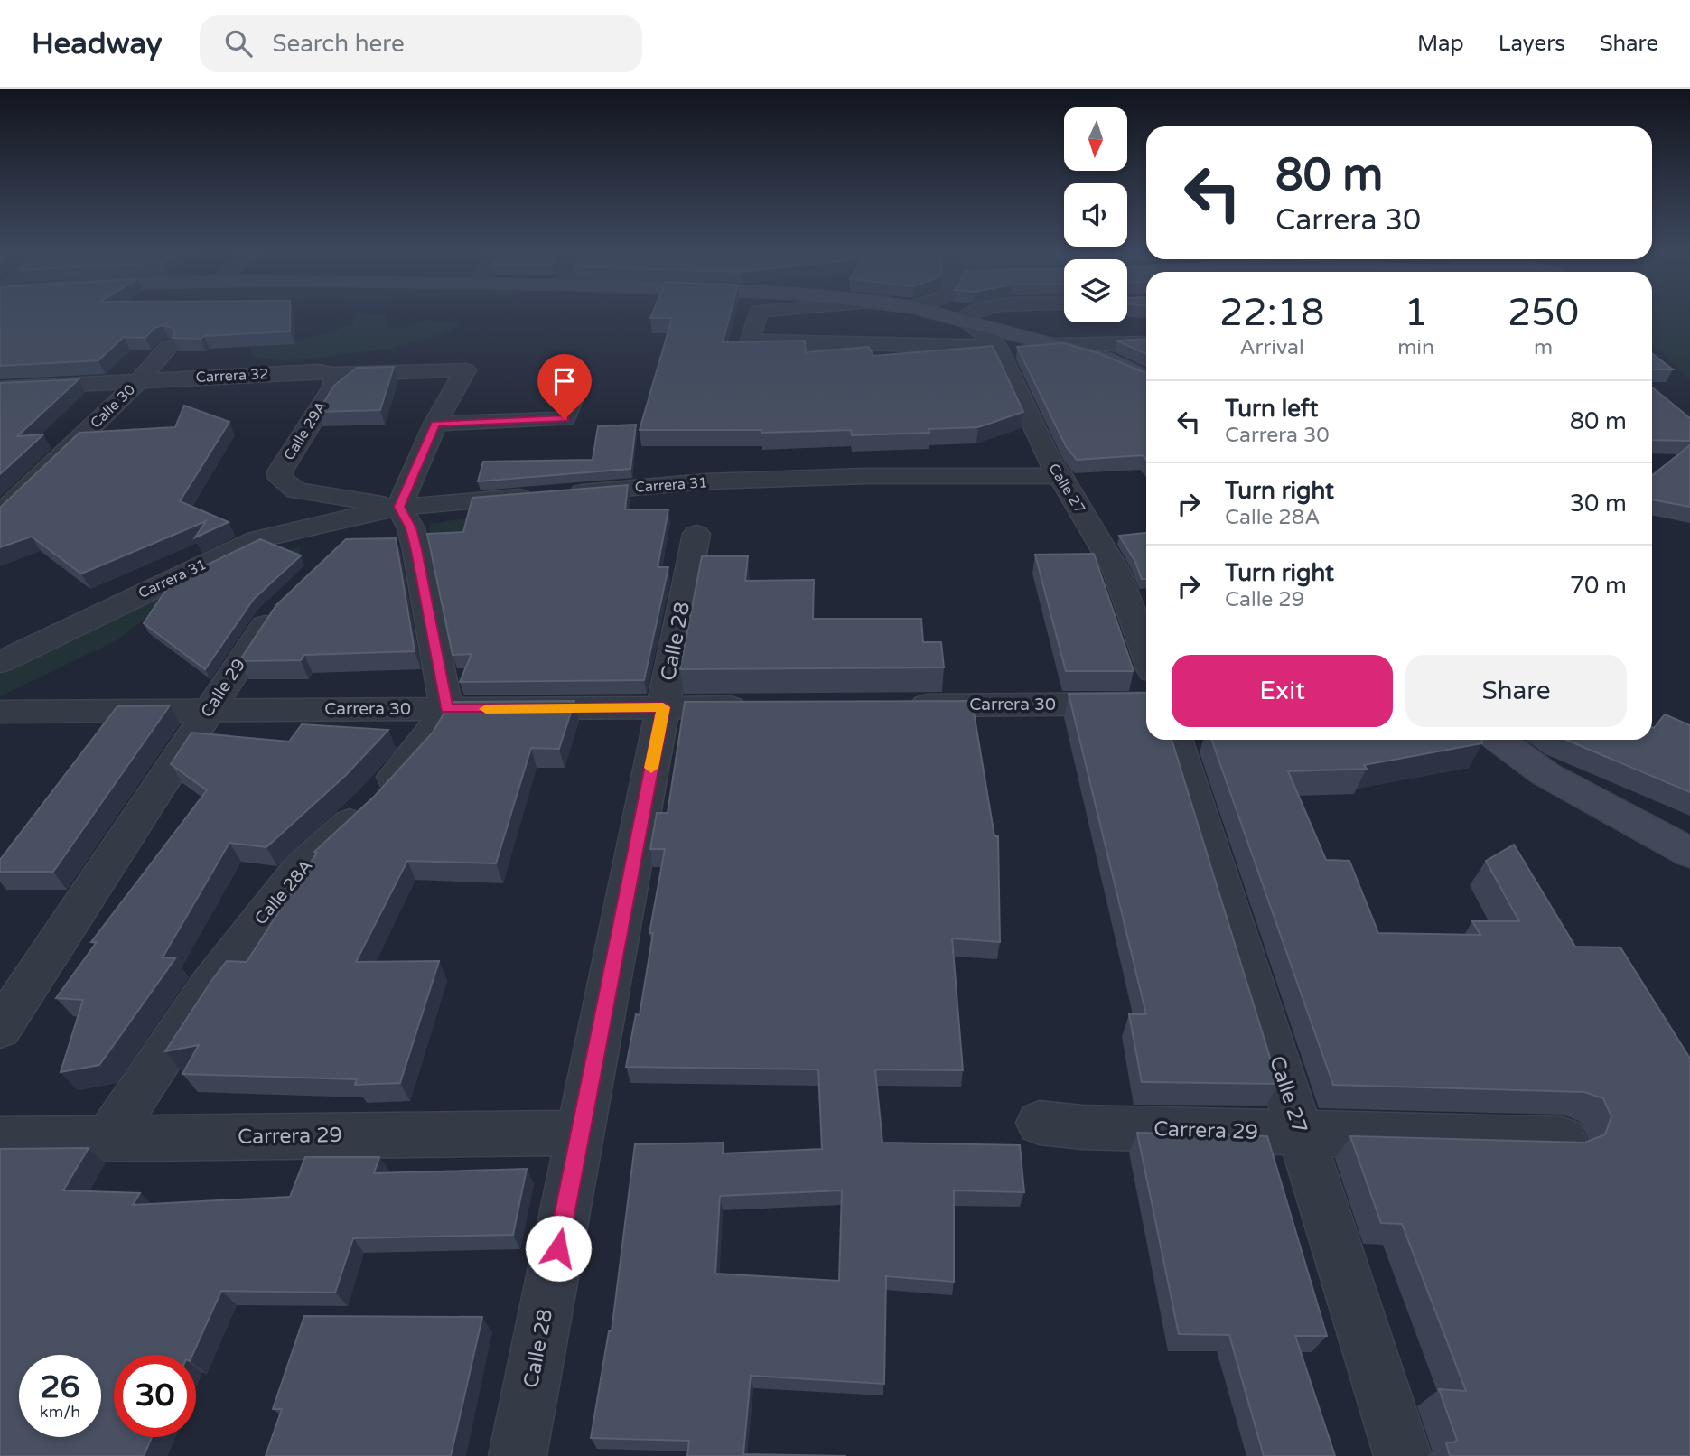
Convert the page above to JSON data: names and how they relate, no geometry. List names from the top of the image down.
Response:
{
  "streets": {
    "street": [
      "Carrera 32",
      "Calle 30",
      "Calle 29A",
      "Carrera 31",
      "Calle 27",
      "Calle 28",
      "Calle 29",
      "Carrera 30",
      "Calle 28A",
      "Carrera 29"
    ]
  },
  "crossings": [
    ["Carrera 32", "Calle 30"],
    ["Carrera 32", "Calle 29A"],
    ["Calle 29A", "Carrera 31"],
    ["Carrera 31", "Calle 27"],
    ["Calle 27", "Carrera 29"],
    ["Calle 28", "Carrera 30"],
    ["Calle 28", "Carrera 29"],
    ["Calle 29", "Carrera 30"],
    ["Carrera 30", "Calle 28A"],
    ["Calle 28A", "Carrera 29"]
  ],
  "north": "bottom",
  "page": {
    "header": "Headway",
    "search": "Search here",
    "nav": ["Map", "Layers", "Share"],
    "turn": ["80 m", "Carrera 30"],
    "eta": [
      "22:18",
      "Arrival",
      "1",
      "min",
      "250",
      "m"
    ],
    "list": [
      {
        "name": "Turn left",
        "note": "Carrera 30",
        "value": "80 m"
      },
      {
        "name": "Turn right",
        "note": "Calle 28A",
        "value": "30 m"
      },
      {
        "name": "Turn right",
        "note": "Calle 29",
        "value": "70 m"
      }
    ],
    "buttons": ["Exit", "Share"],
    "speed": "26 km/h",
    "limit": "30"
  }
}
